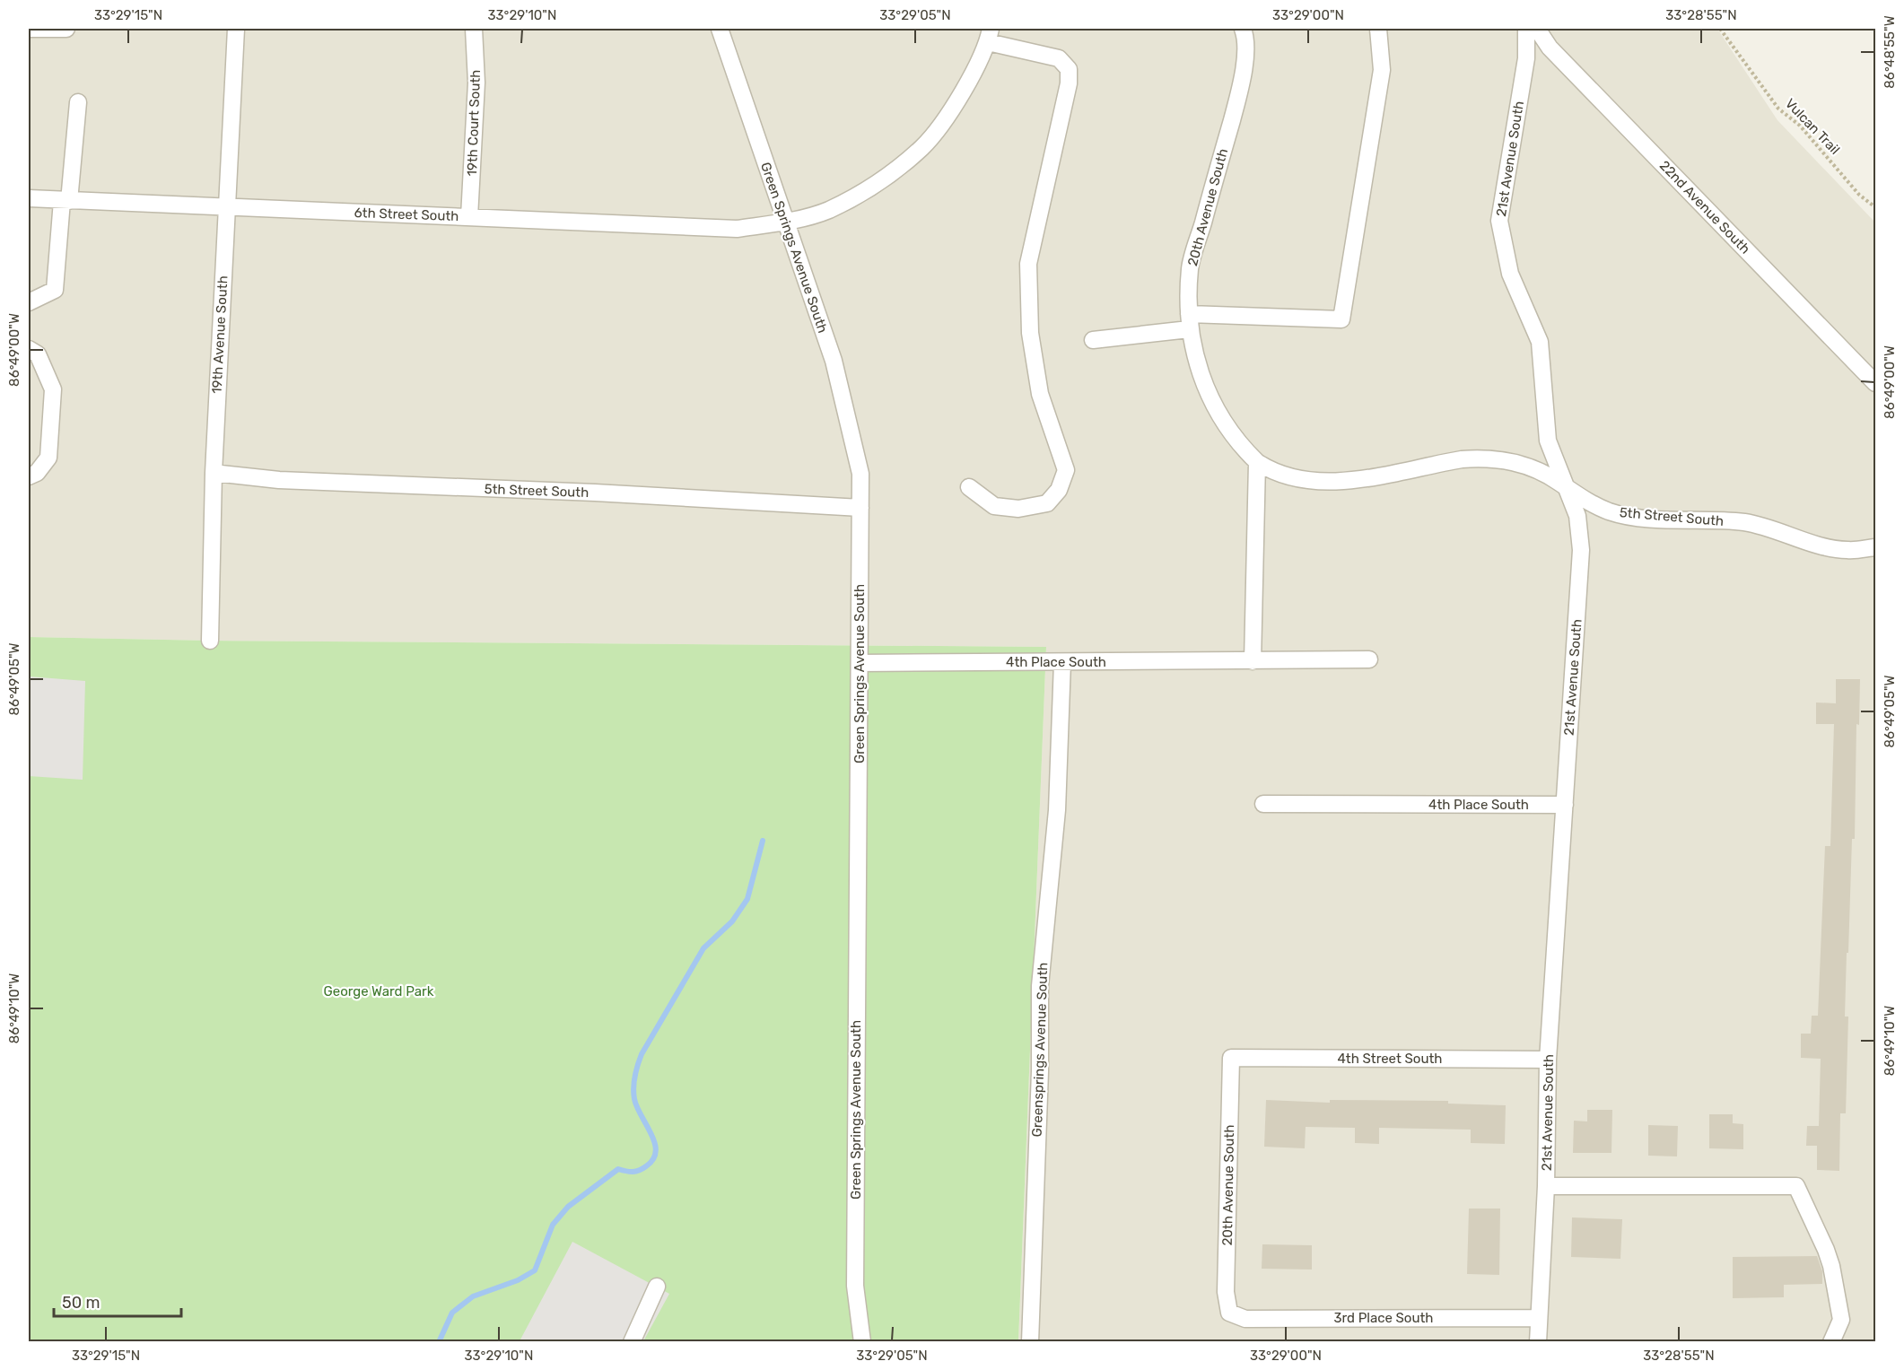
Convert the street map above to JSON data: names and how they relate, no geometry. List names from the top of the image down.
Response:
{
  "streets": {
    "street": [
      "19th Court South",
      "21st Avenue South",
      "20th Avenue South",
      "22nd Avenue South",
      "6th Street South",
      "Green Springs Avenue South",
      "19th Avenue South",
      "5th Street South",
      "4th Place South",
      "Greensprings Avenue South",
      "4th Street South",
      "3rd Place South"
    ],
    "path": ["Vulcan Trail"]
  },
  "crossings": [
    ["19th Court South", "6th Street South"],
    ["21st Avenue South", "5th Street South"],
    ["21st Avenue South", "4th Place South"],
    ["21st Avenue South", "4th Street South"],
    ["21st Avenue South", "3rd Place South"],
    ["20th Avenue South", "5th Street South"],
    ["20th Avenue South", "4th Street South"],
    ["20th Avenue South", "3rd Place South"],
    ["6th Street South", "Green Springs Avenue South"],
    ["6th Street South", "19th Avenue South"],
    ["Green Springs Avenue South", "5th Street South"],
    ["Green Springs Avenue South", "4th Place South"],
    ["19th Avenue South", "5th Street South"],
    ["4th Place South", "Greensprings Avenue South"]
  ],
  "parks": ["George Ward Park"],
  "scale_bar": "50 m",
  "coordinates": [
    "33°29'15\"N",
    "33°29'10\"N",
    "33°29'05\"N",
    "33°29'00\"N",
    "33°28'55\"N",
    "86°48'55\"W",
    "86°49'00\"W",
    "86°49'05\"W",
    "86°49'10\"W"
  ]
}
